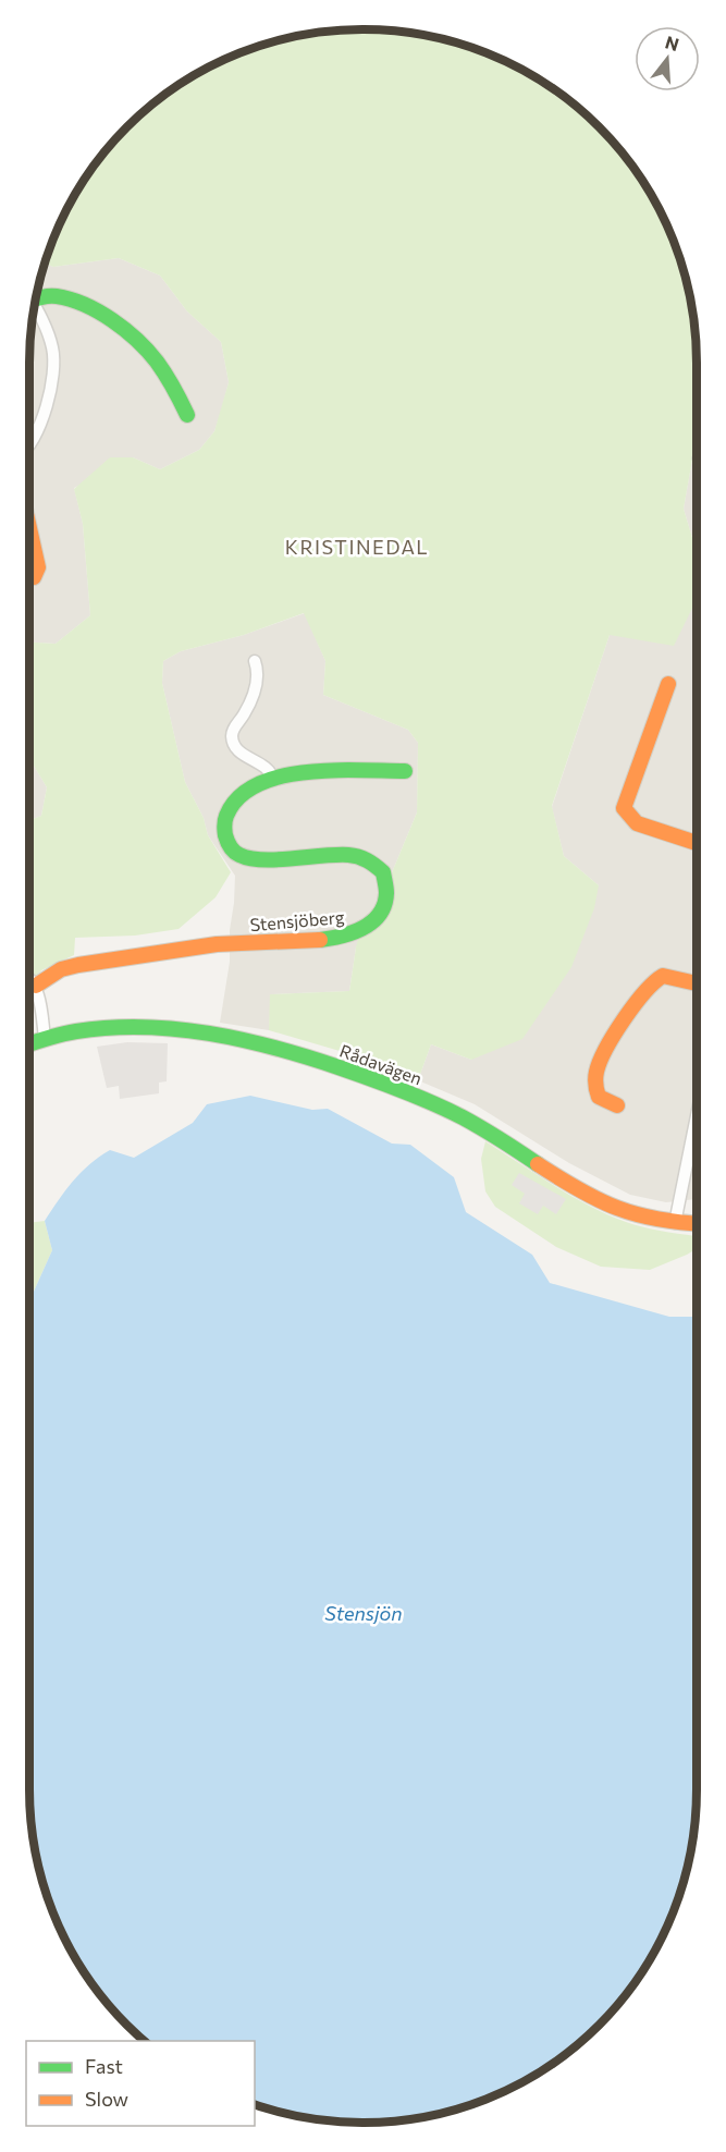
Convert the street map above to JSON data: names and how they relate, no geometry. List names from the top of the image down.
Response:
{
  "streets": {
    "street": ["Stensjöberg", "Rådavägen"]
  },
  "districts": ["KRISTINEDAL"],
  "water": ["Stensjön"],
  "legend": ["Fast", "Slow"],
  "north": "top"
}
